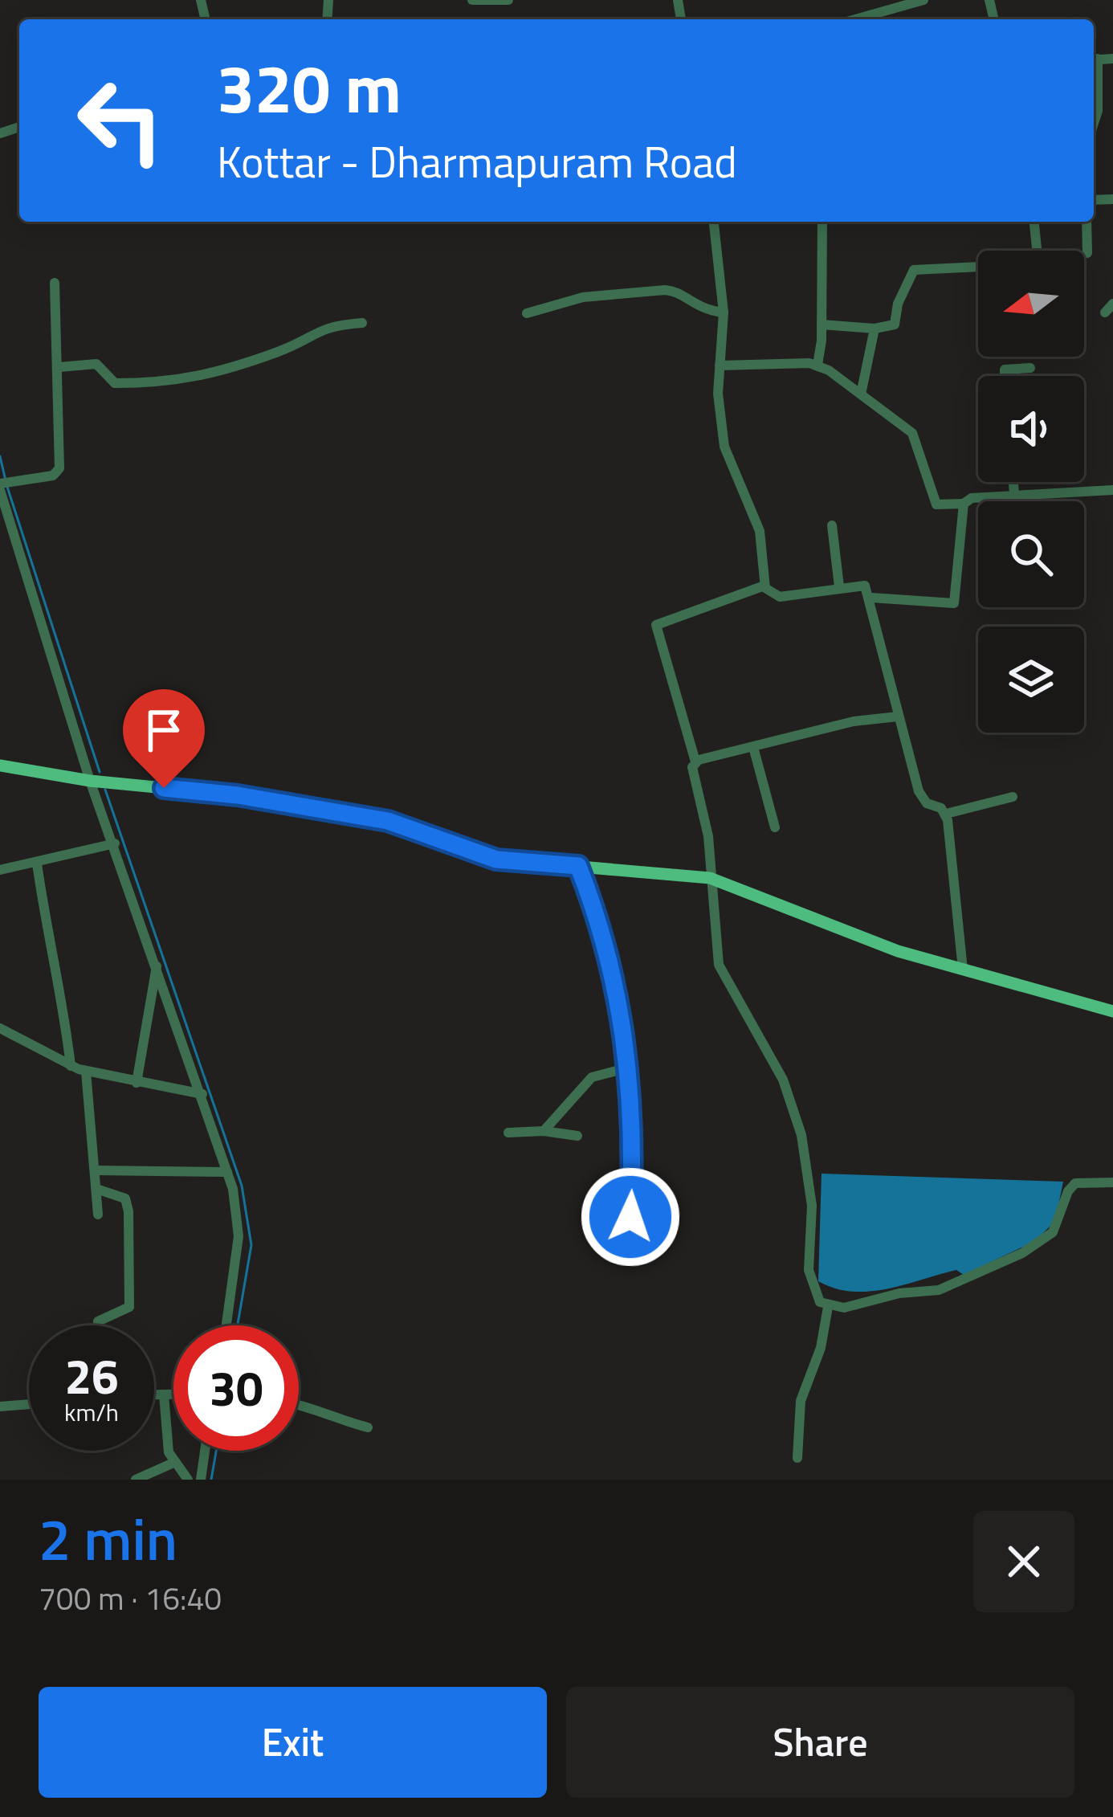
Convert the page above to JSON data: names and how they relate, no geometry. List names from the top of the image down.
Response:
{
  "north": "left",
  "page": {
    "turn": ["320 m", "Kottar - Dharmapuram Road"],
    "speed": "26 km/h",
    "limit": "30",
    "heading": ["2 min", "700 m · 16:40"],
    "buttons": ["Exit", "Share"]
  }
}
